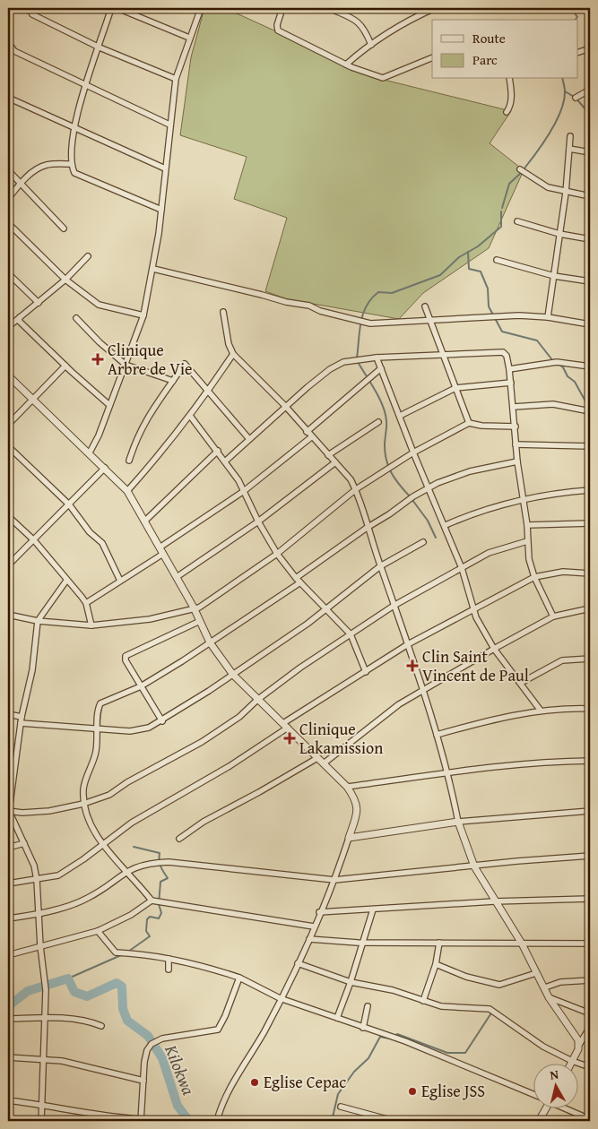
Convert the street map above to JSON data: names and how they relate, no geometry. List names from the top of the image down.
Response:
{
  "water": ["Kilokwa"],
  "places": {
    "health": ["Clinique Arbre de Vie", "Clin Saint Vincent de Paul", "Clinique Lakamission"],
    "other": ["Eglise Cepac", "Eglise JSS"]
  },
  "legend": ["Route", "Parc"],
  "north": "top"
}
